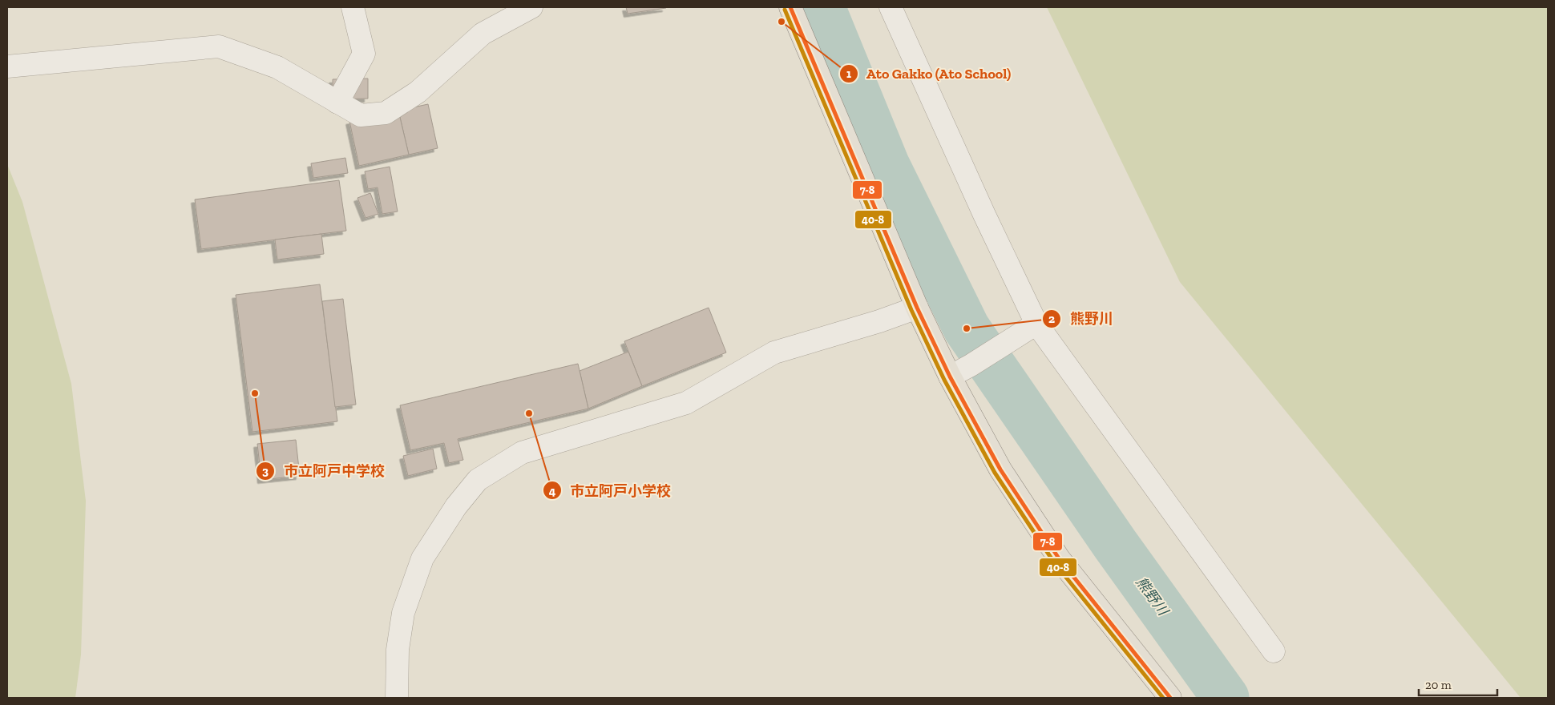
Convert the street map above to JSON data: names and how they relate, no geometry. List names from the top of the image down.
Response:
{
  "water": ["熊野川"],
  "places": [
    "Ato Gakko (Ato School)",
    "熊野川",
    "市立阿戸中学校",
    "市立阿戸小学校"
  ],
  "lines": ["transit line 7-8", "transit line 40-8"],
  "scale_bar": "20 m"
}
